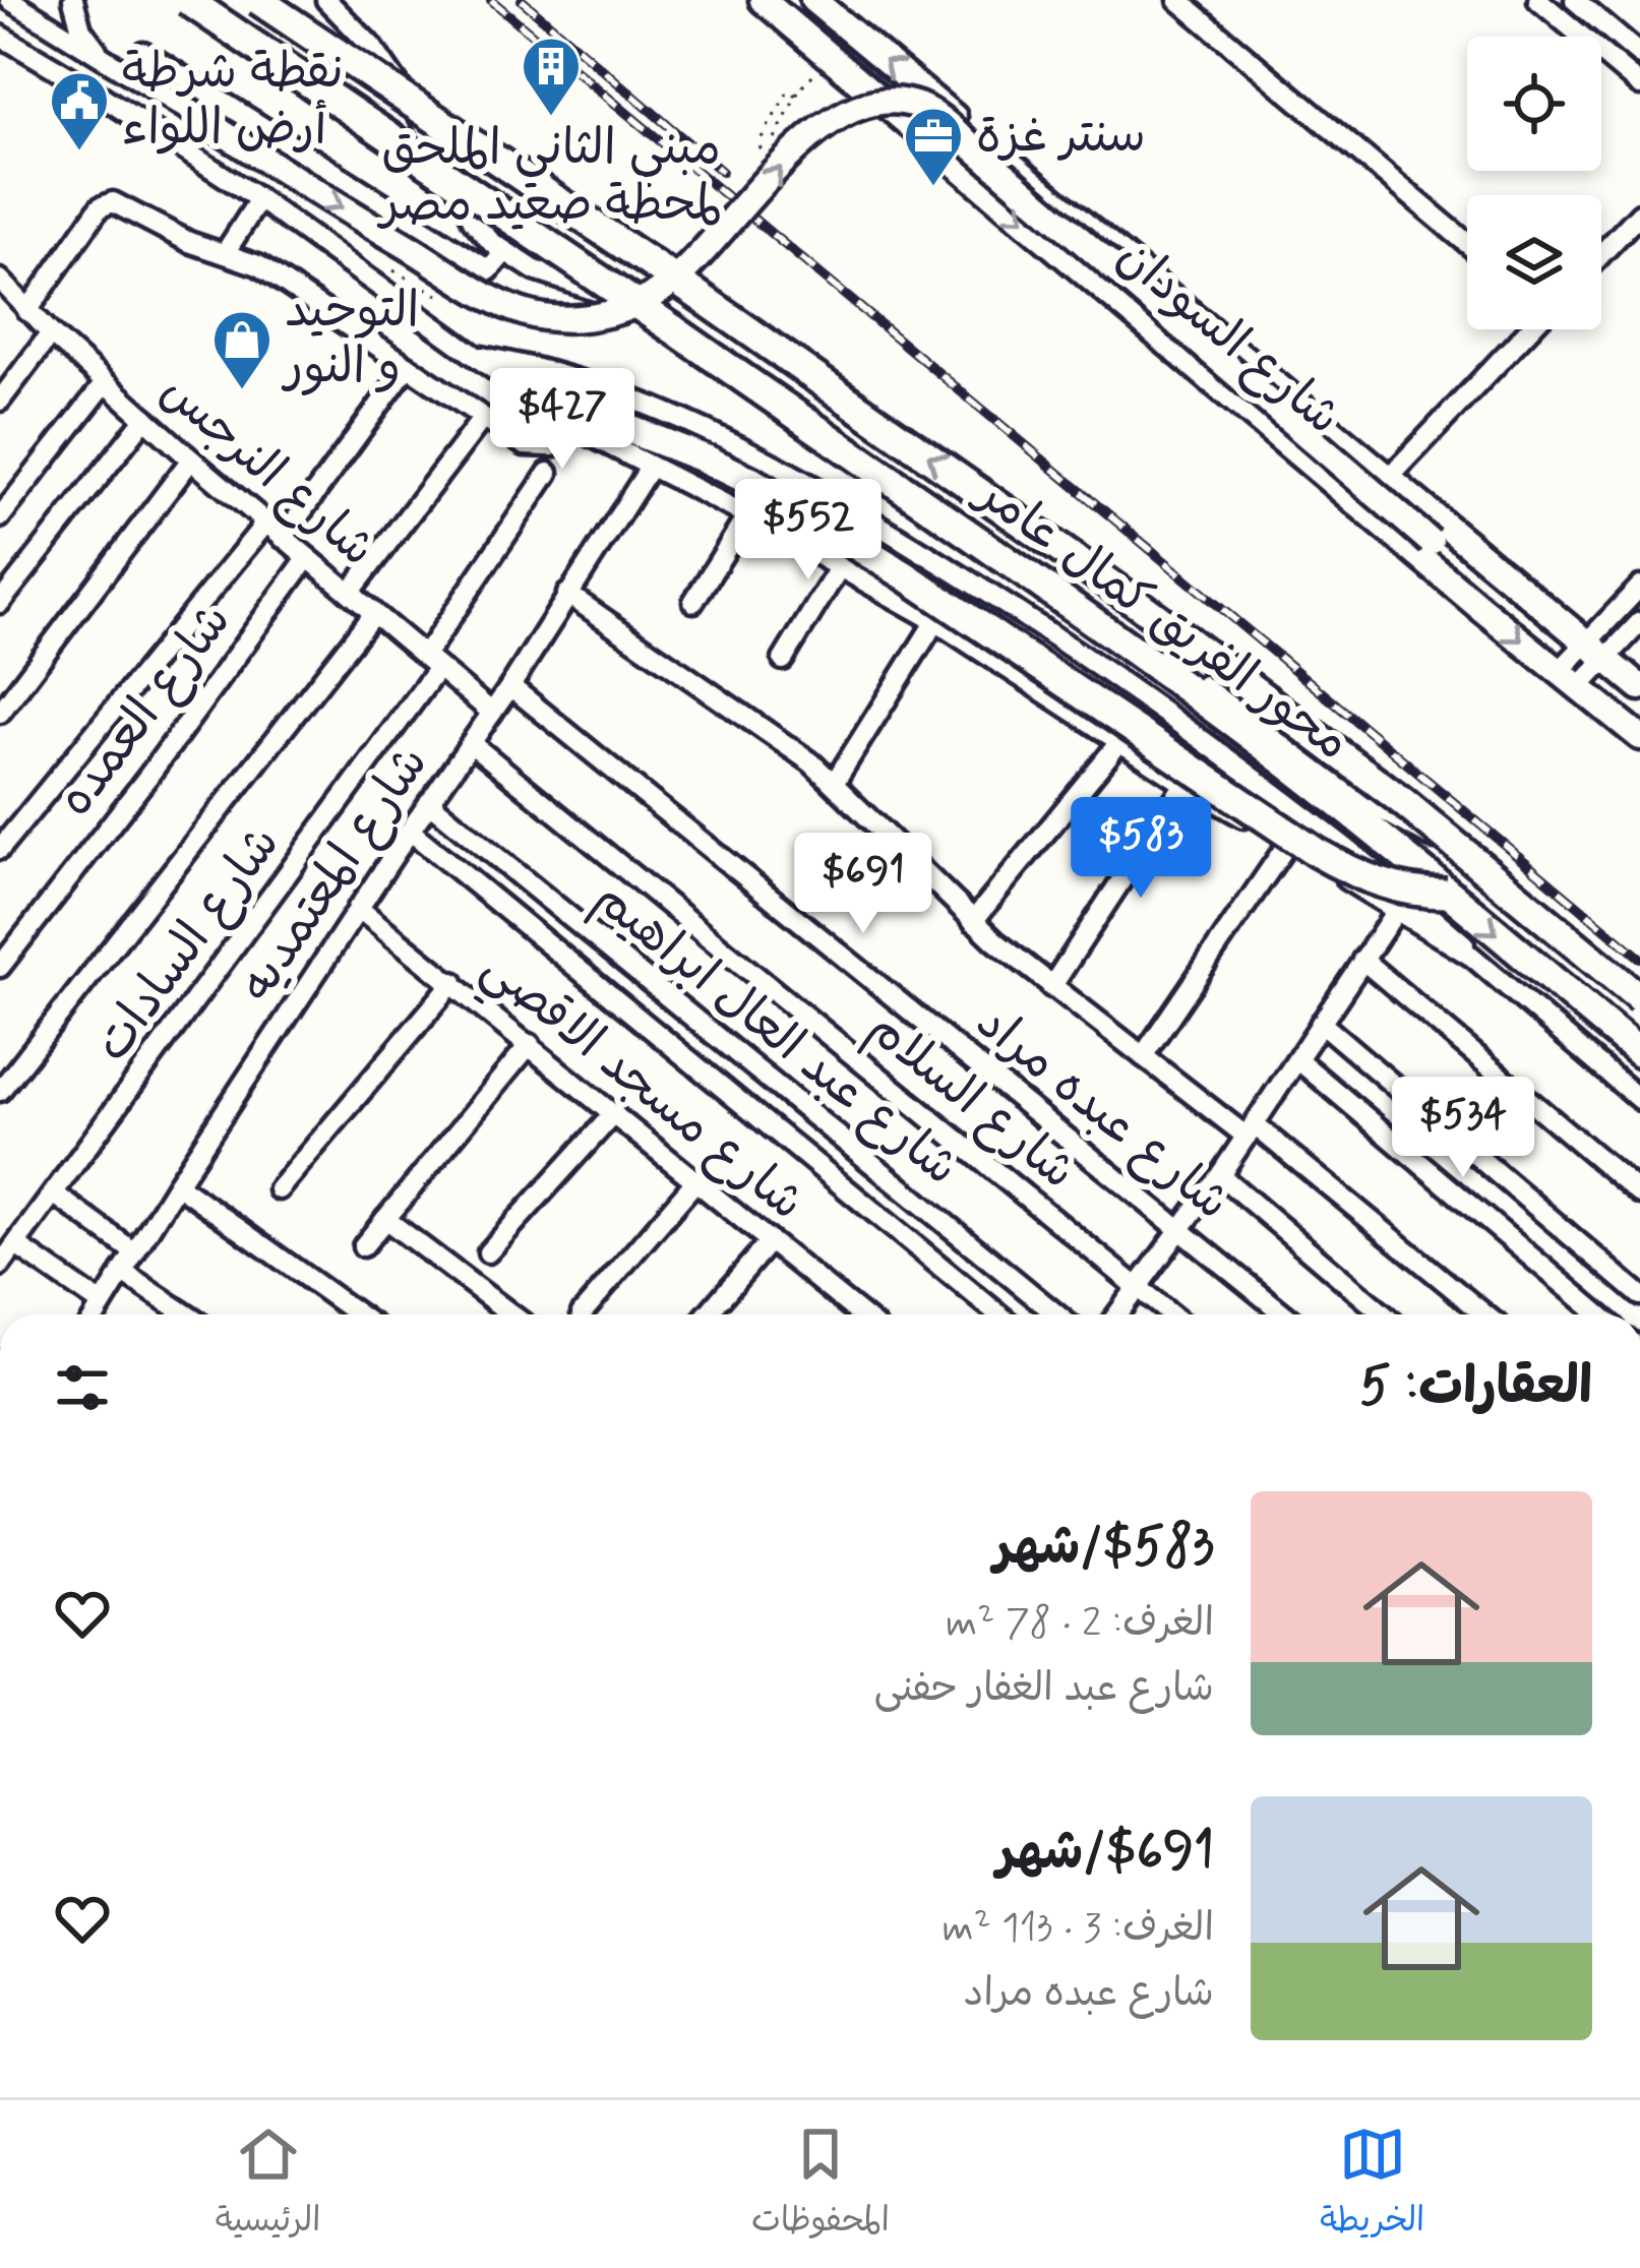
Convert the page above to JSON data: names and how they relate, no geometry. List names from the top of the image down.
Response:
{
  "streets": {
    "highway": ["محور الفريق كمال عامر"],
    "main road": ["شارع السودان"],
    "street": [
      "شارع النرجس",
      "شارع العمده",
      "شارع المعتمديه",
      "شارع السادات",
      "شارع عبد العال ابراهيم",
      "شارع مسجد الاقصي",
      "شارع السلام",
      "شارع عبده مراد"
    ]
  },
  "crossings": [
    ["شارع النرجس", "شارع العمده"],
    ["شارع النرجس", "شارع المعتمديه"],
    ["شارع النرجس", "شارع السادات"],
    ["شارع المعتمديه", "شارع عبد العال ابراهيم"],
    ["شارع المعتمديه", "شارع مسجد الاقصي"],
    ["شارع المعتمديه", "شارع السلام"],
    ["شارع المعتمديه", "شارع عبده مراد"]
  ],
  "places": {
    "building": ["مبني الثاني الملحق لمحطة صعيد مصر"],
    "public building": ["نقطة شرطة أرض اللواء"],
    "office": ["سنتر غزة"],
    "shop": ["التوحيد و النور"]
  },
  "page": {
    "price": [
      "$427",
      "$552",
      "$583",
      "$691",
      "$534"
    ],
    "heading": "العقارات: 5",
    "list": [
      {
        "name": "$583/شهر",
        "note": "الغرف: 2 · 78 m² · شارع عبد الغفار حفنى"
      },
      {
        "name": "$691/شهر",
        "note": "الغرف: 3 · 113 m² · شارع عبده مراد"
      }
    ],
    "tabs": ["الخريطة", "المحفوظات", "الرئيسية"]
  }
}
